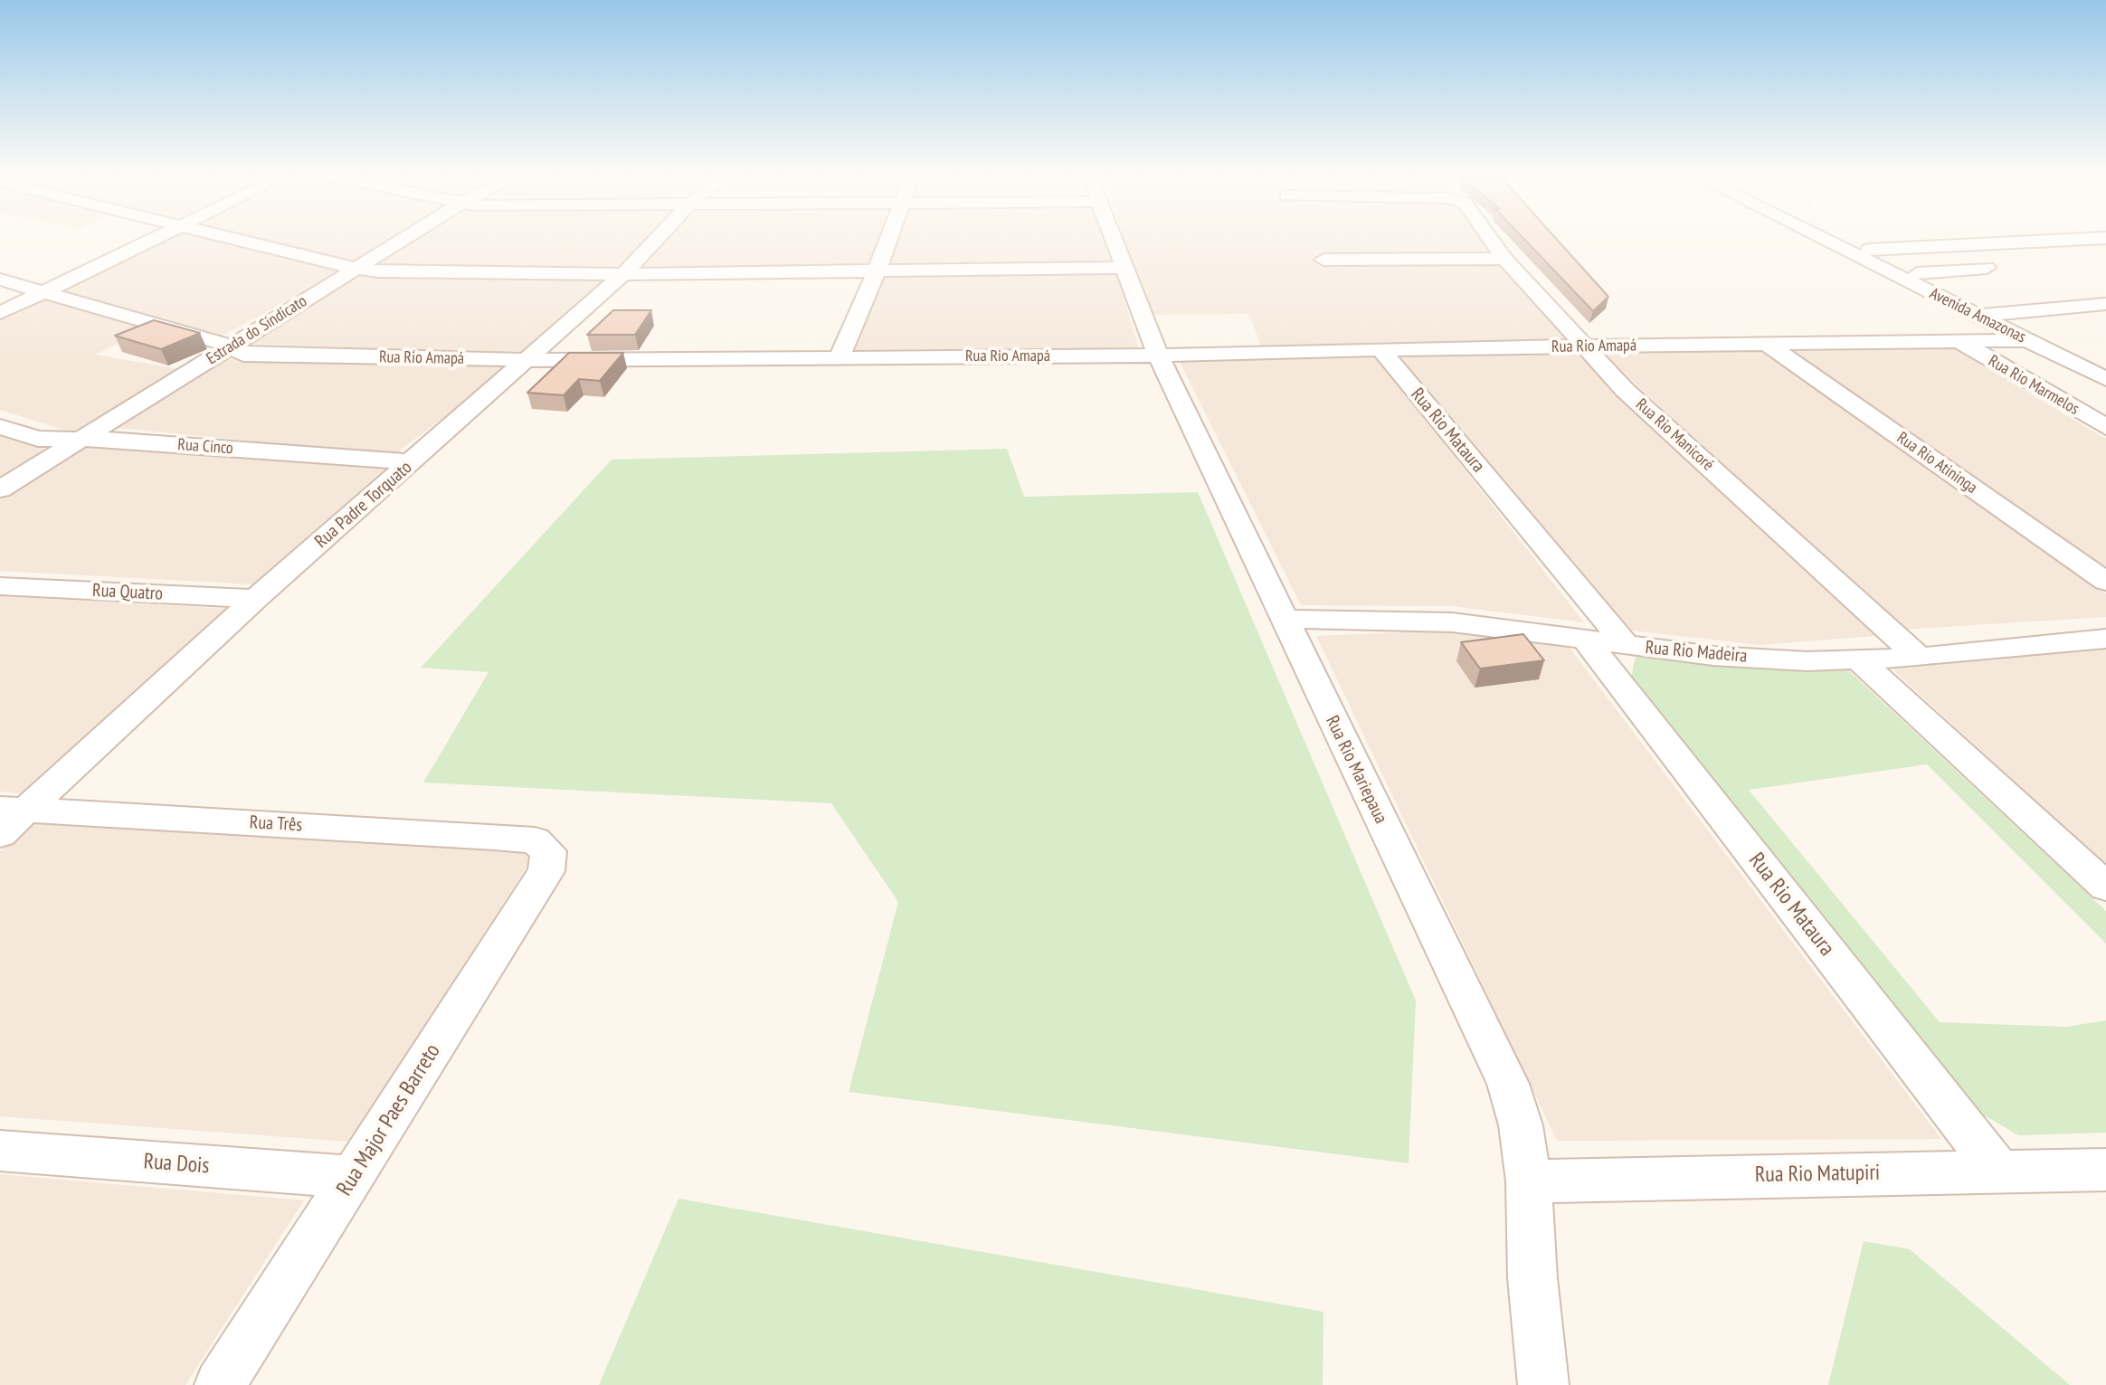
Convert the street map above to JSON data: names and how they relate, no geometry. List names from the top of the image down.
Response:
{
  "streets": {
    "street": [
      "Avenida Amazonas",
      "Estrada do Sindicato",
      "Rua Rio Amapá",
      "Rua Rio Marmelos",
      "Rua Rio Mataura",
      "Rua Rio Manicoré",
      "Rua Cinco",
      "Rua Rio Atininga",
      "Rua Padre Torquato",
      "Rua Quatro",
      "Rua Rio Madeira",
      "Rua Rio Mariepaua",
      "Rua Três",
      "Rua Major Paes Barreto",
      "Rua Dois",
      "Rua Rio Matupiri"
    ]
  },
  "crossings": [
    ["Avenida Amazonas", "Rua Rio Amapá"],
    ["Estrada do Sindicato", "Rua Rio Amapá"],
    ["Estrada do Sindicato", "Rua Cinco"],
    ["Rua Rio Amapá", "Rua Rio Marmelos"],
    ["Rua Rio Amapá", "Rua Rio Mataura"],
    ["Rua Rio Amapá", "Rua Rio Manicoré"],
    ["Rua Rio Amapá", "Rua Rio Atininga"],
    ["Rua Rio Amapá", "Rua Padre Torquato"],
    ["Rua Rio Amapá", "Rua Rio Mariepaua"],
    ["Rua Rio Mataura", "Rua Rio Madeira"],
    ["Rua Rio Mataura", "Rua Rio Matupiri"],
    ["Rua Rio Manicoré", "Rua Rio Madeira"],
    ["Rua Cinco", "Rua Padre Torquato"],
    ["Rua Padre Torquato", "Rua Quatro"],
    ["Rua Padre Torquato", "Rua Três"],
    ["Rua Rio Madeira", "Rua Rio Mariepaua"],
    ["Rua Rio Mariepaua", "Rua Rio Matupiri"],
    ["Rua Três", "Rua Major Paes Barreto"],
    ["Rua Major Paes Barreto", "Rua Dois"]
  ]
}
